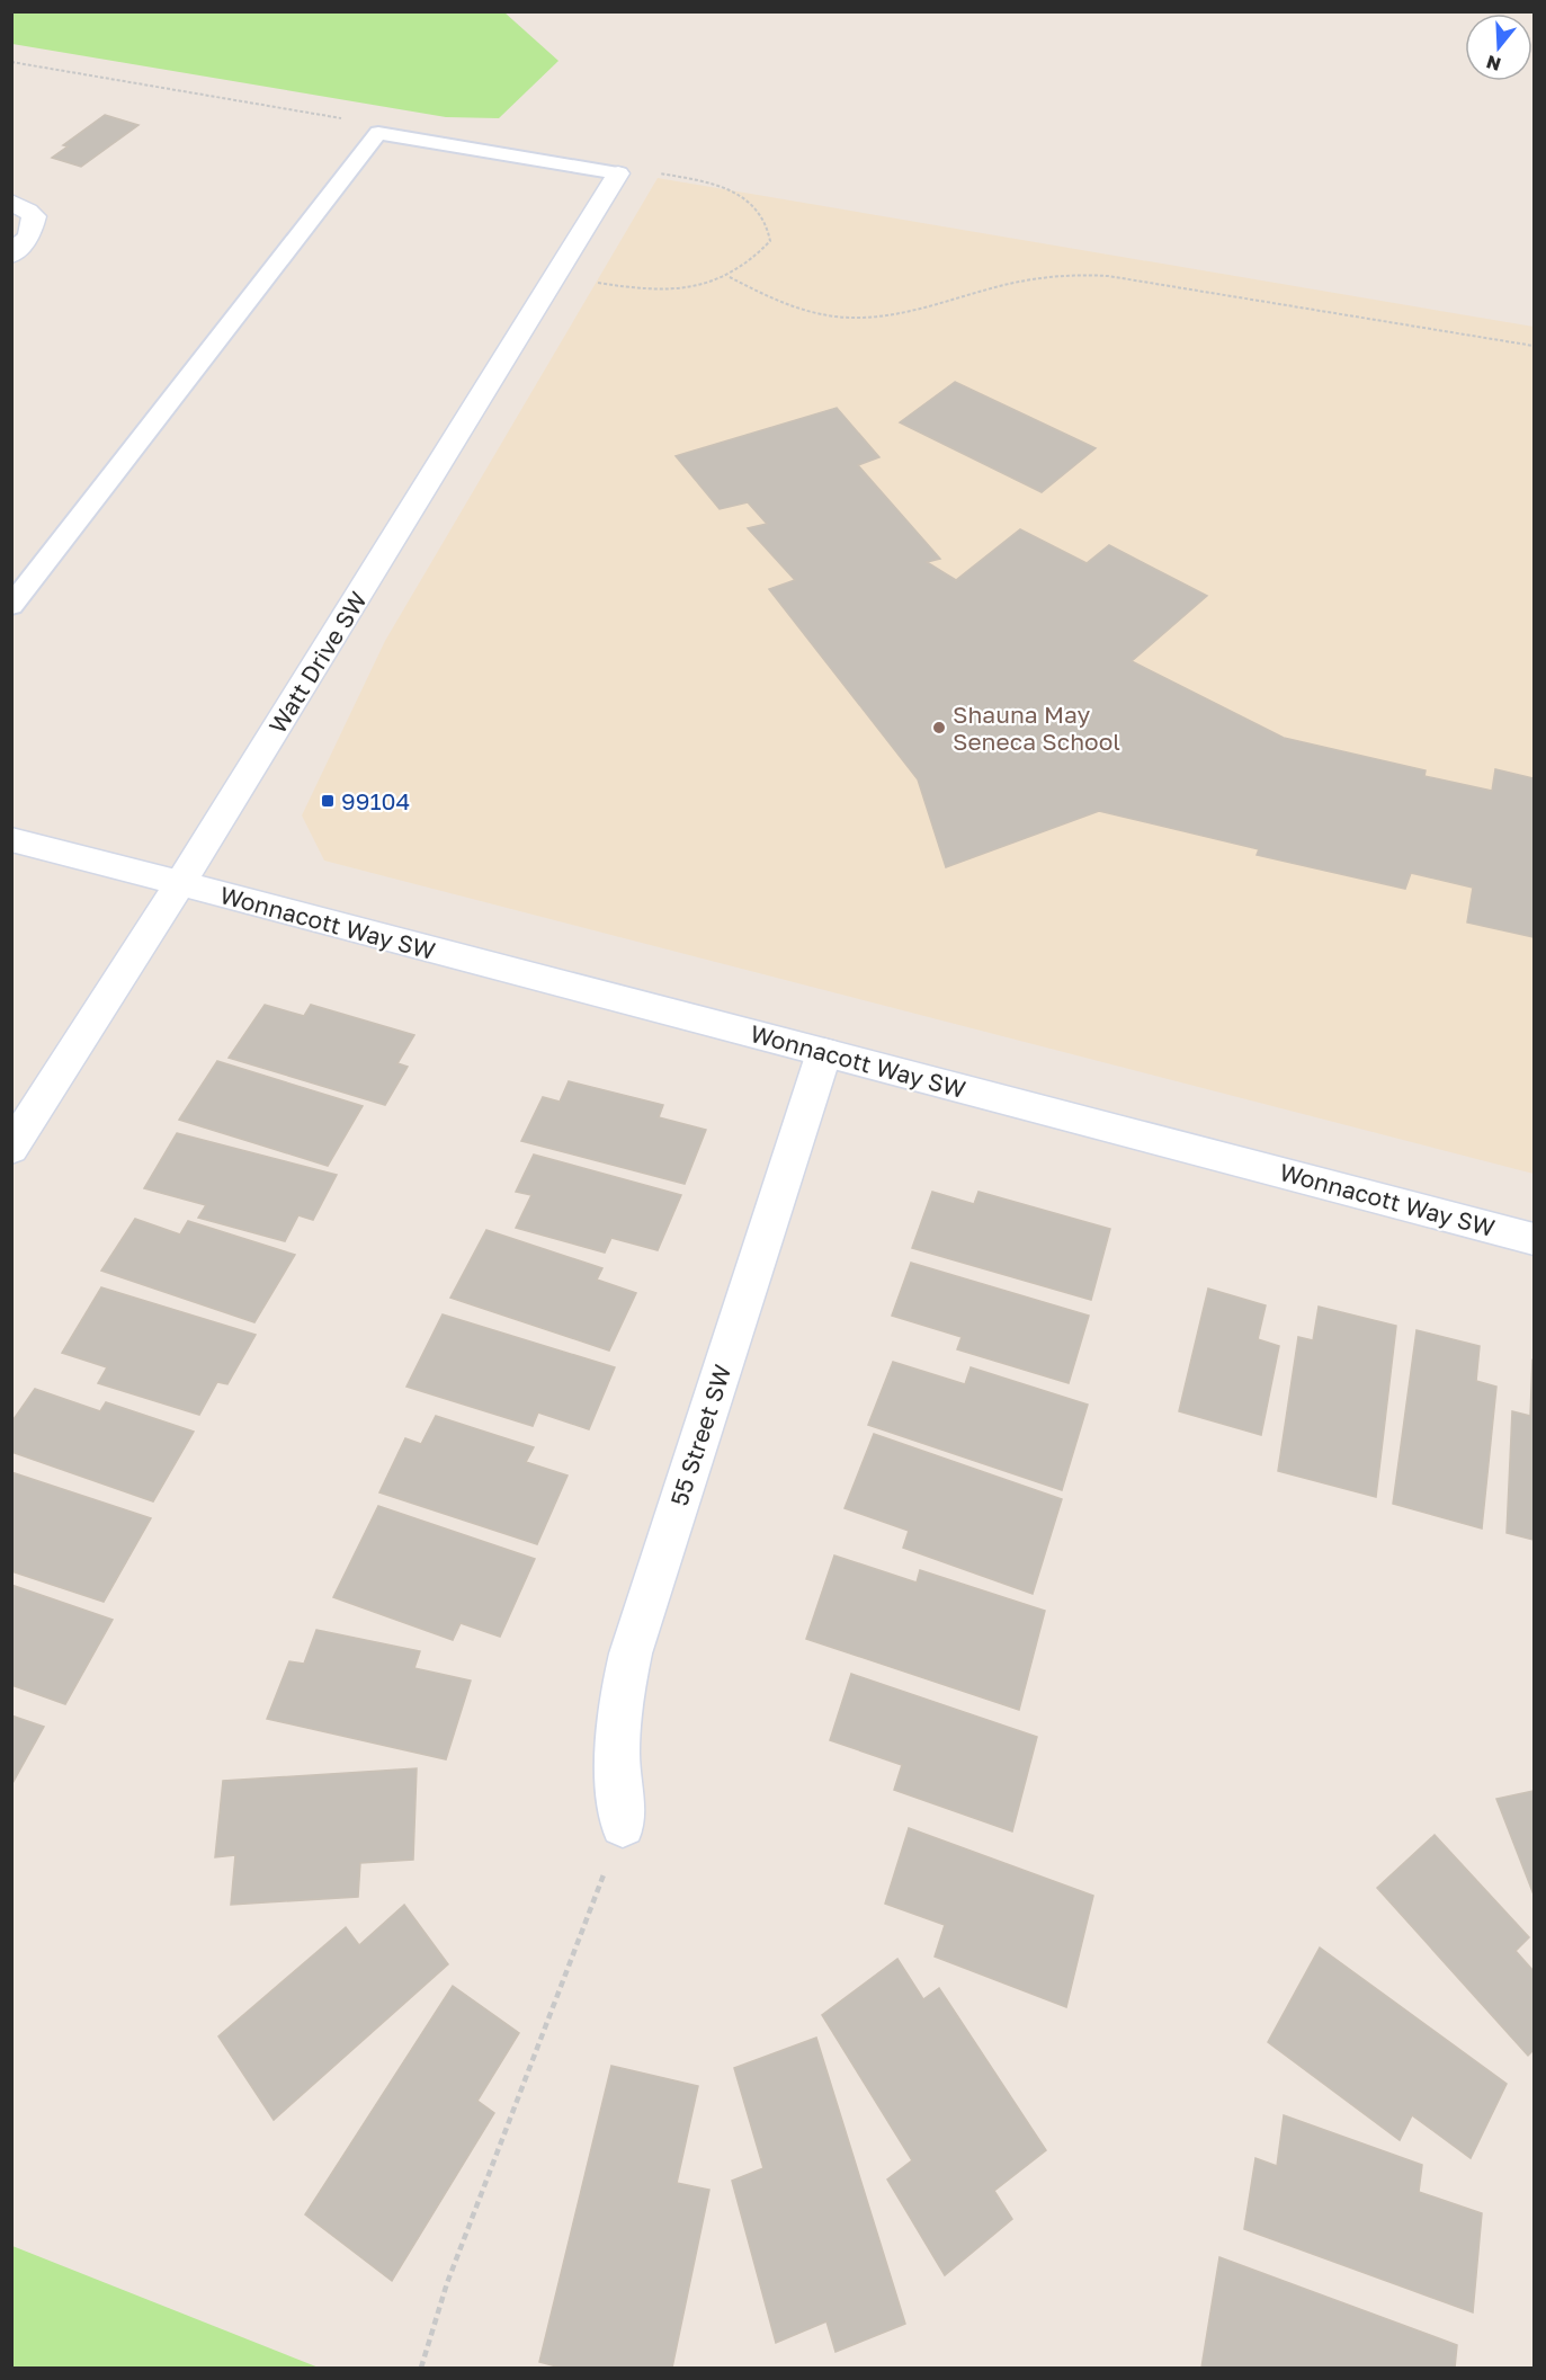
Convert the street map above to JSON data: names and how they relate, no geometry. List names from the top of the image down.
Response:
{
  "streets": {
    "street": ["Watt Drive SW", "Wonnacott Way SW", "55 Street SW"]
  },
  "crossings": [
    ["Watt Drive SW", "Wonnacott Way SW"],
    ["Wonnacott Way SW", "55 Street SW"]
  ],
  "places": {
    "other": ["Shauna May Seneca School"],
    "transit": ["99104"]
  },
  "north": "bottom"
}
